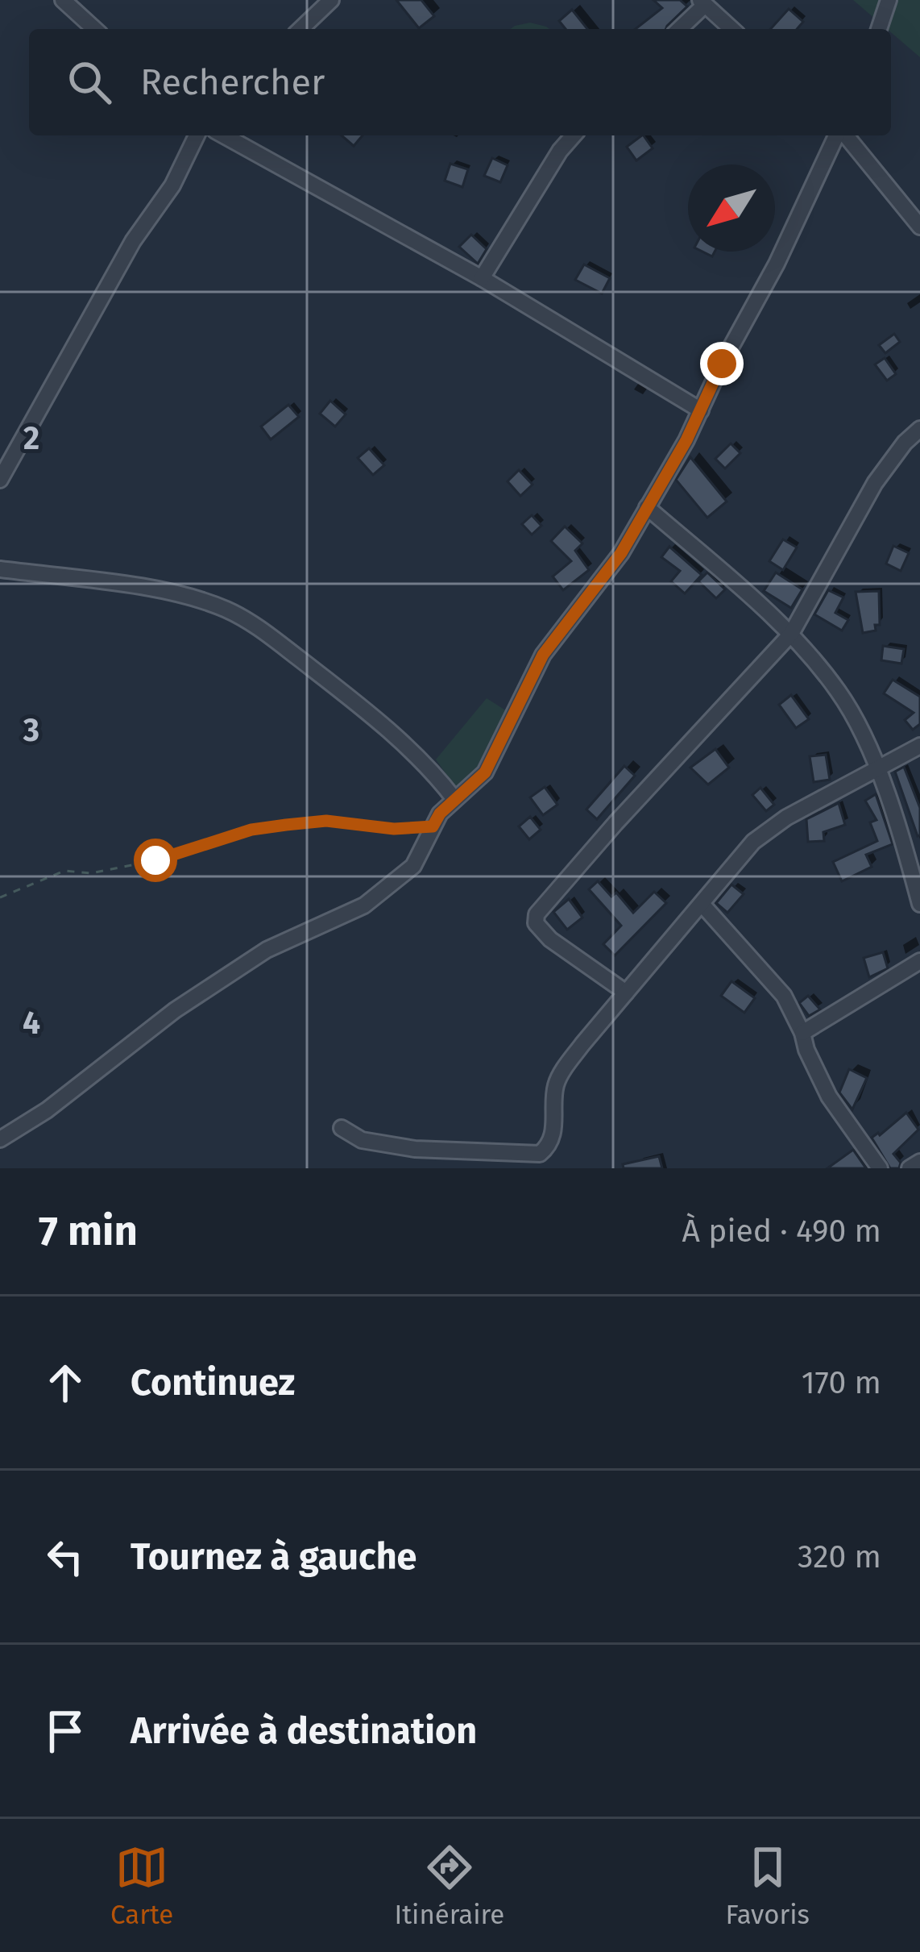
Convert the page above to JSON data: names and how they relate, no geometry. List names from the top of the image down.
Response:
{
  "north": "bottom left",
  "page": {
    "search": "Rechercher",
    "heading": ["7 min", "À pied · 490 m"],
    "list": [
      ["Continuez", "170 m"],
      ["Tournez à gauche", "320 m"],
      "Arrivée à destination"
    ],
    "nav": ["Carte", "Itinéraire", "Favoris"]
  },
  "grid": {
    "rows": ["2", "3", "4"]
  }
}
